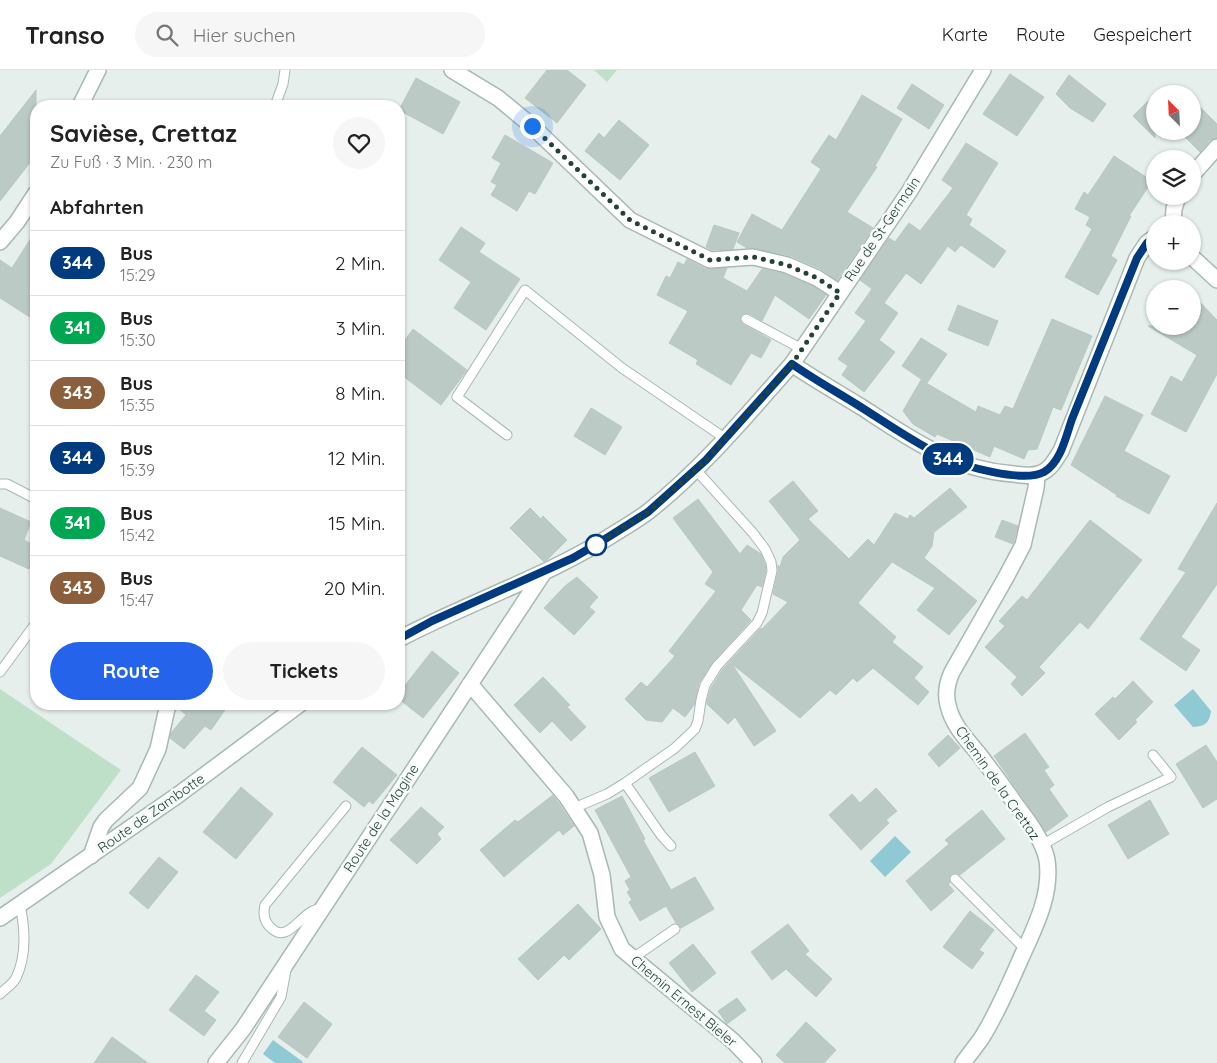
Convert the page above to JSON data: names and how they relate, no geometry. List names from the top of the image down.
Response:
{
  "streets": {
    "street": [
      "Rue de St-Germain",
      "Chemin de la Crettaz",
      "Route de Zambotte",
      "Route de la Magine",
      "Chemin Ernest Bieler"
    ]
  },
  "crossings": [
    ["Rue de St-Germain", "Route de la Magine"],
    ["Route de la Magine", "Chemin Ernest Bieler"]
  ],
  "lines": ["bus line 344"],
  "north": "top left",
  "page": {
    "header": "Transo",
    "search": "Hier suchen",
    "nav": ["Karte", "Route", "Gespeichert"],
    "on_map": "344",
    "map_buttons": ["+", "−"],
    "heading": [
      ["Savièse, Crettaz", "Zu Fuß · 3 Min. · 230 m"],
      "Abfahrten"
    ],
    "list": [
      {
        "mark": "344",
        "name": "Bus",
        "note": "15:29",
        "value": "2 Min."
      },
      {
        "mark": "341",
        "name": "Bus",
        "note": "15:30",
        "value": "3 Min."
      },
      {
        "mark": "343",
        "name": "Bus",
        "note": "15:35",
        "value": "8 Min."
      },
      {
        "mark": "344",
        "name": "Bus",
        "note": "15:39",
        "value": "12 Min."
      },
      {
        "mark": "341",
        "name": "Bus",
        "note": "15:42",
        "value": "15 Min."
      },
      {
        "mark": "343",
        "name": "Bus",
        "note": "15:47",
        "value": "20 Min."
      }
    ],
    "buttons": ["Route", "Tickets"]
  }
}
